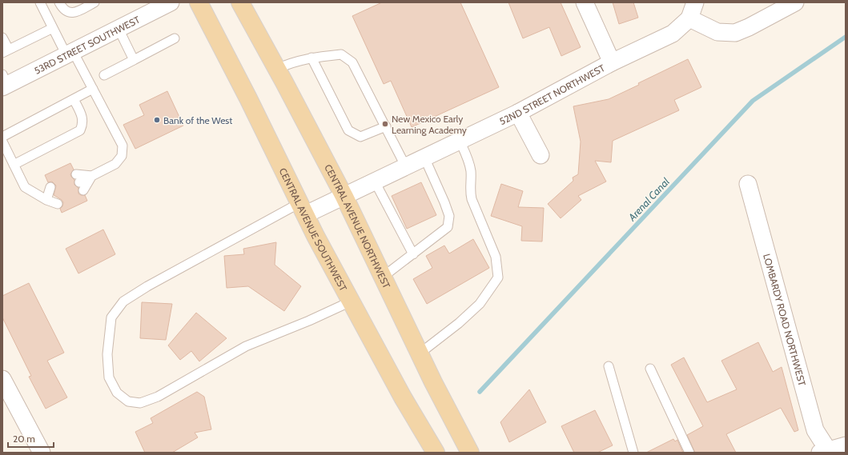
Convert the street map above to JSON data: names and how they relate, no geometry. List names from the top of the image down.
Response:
{
  "streets": {
    "main road": ["CENTRAL AVENUE NORTHWEST", "CENTRAL AVENUE SOUTHWEST"],
    "street": ["53RD STREET SOUTHWEST", "52ND STREET NORTHWEST", "LOMBARDY ROAD NORTHWEST"]
  },
  "crossings": [
    ["52ND STREET NORTHWEST", "CENTRAL AVENUE NORTHWEST"],
    ["52ND STREET NORTHWEST", "CENTRAL AVENUE SOUTHWEST"]
  ],
  "water": ["Arenal Canal"],
  "places": ["Bank of the West", "New Mexico Early Learning Academy"],
  "scale_bar": "20 m"
}
